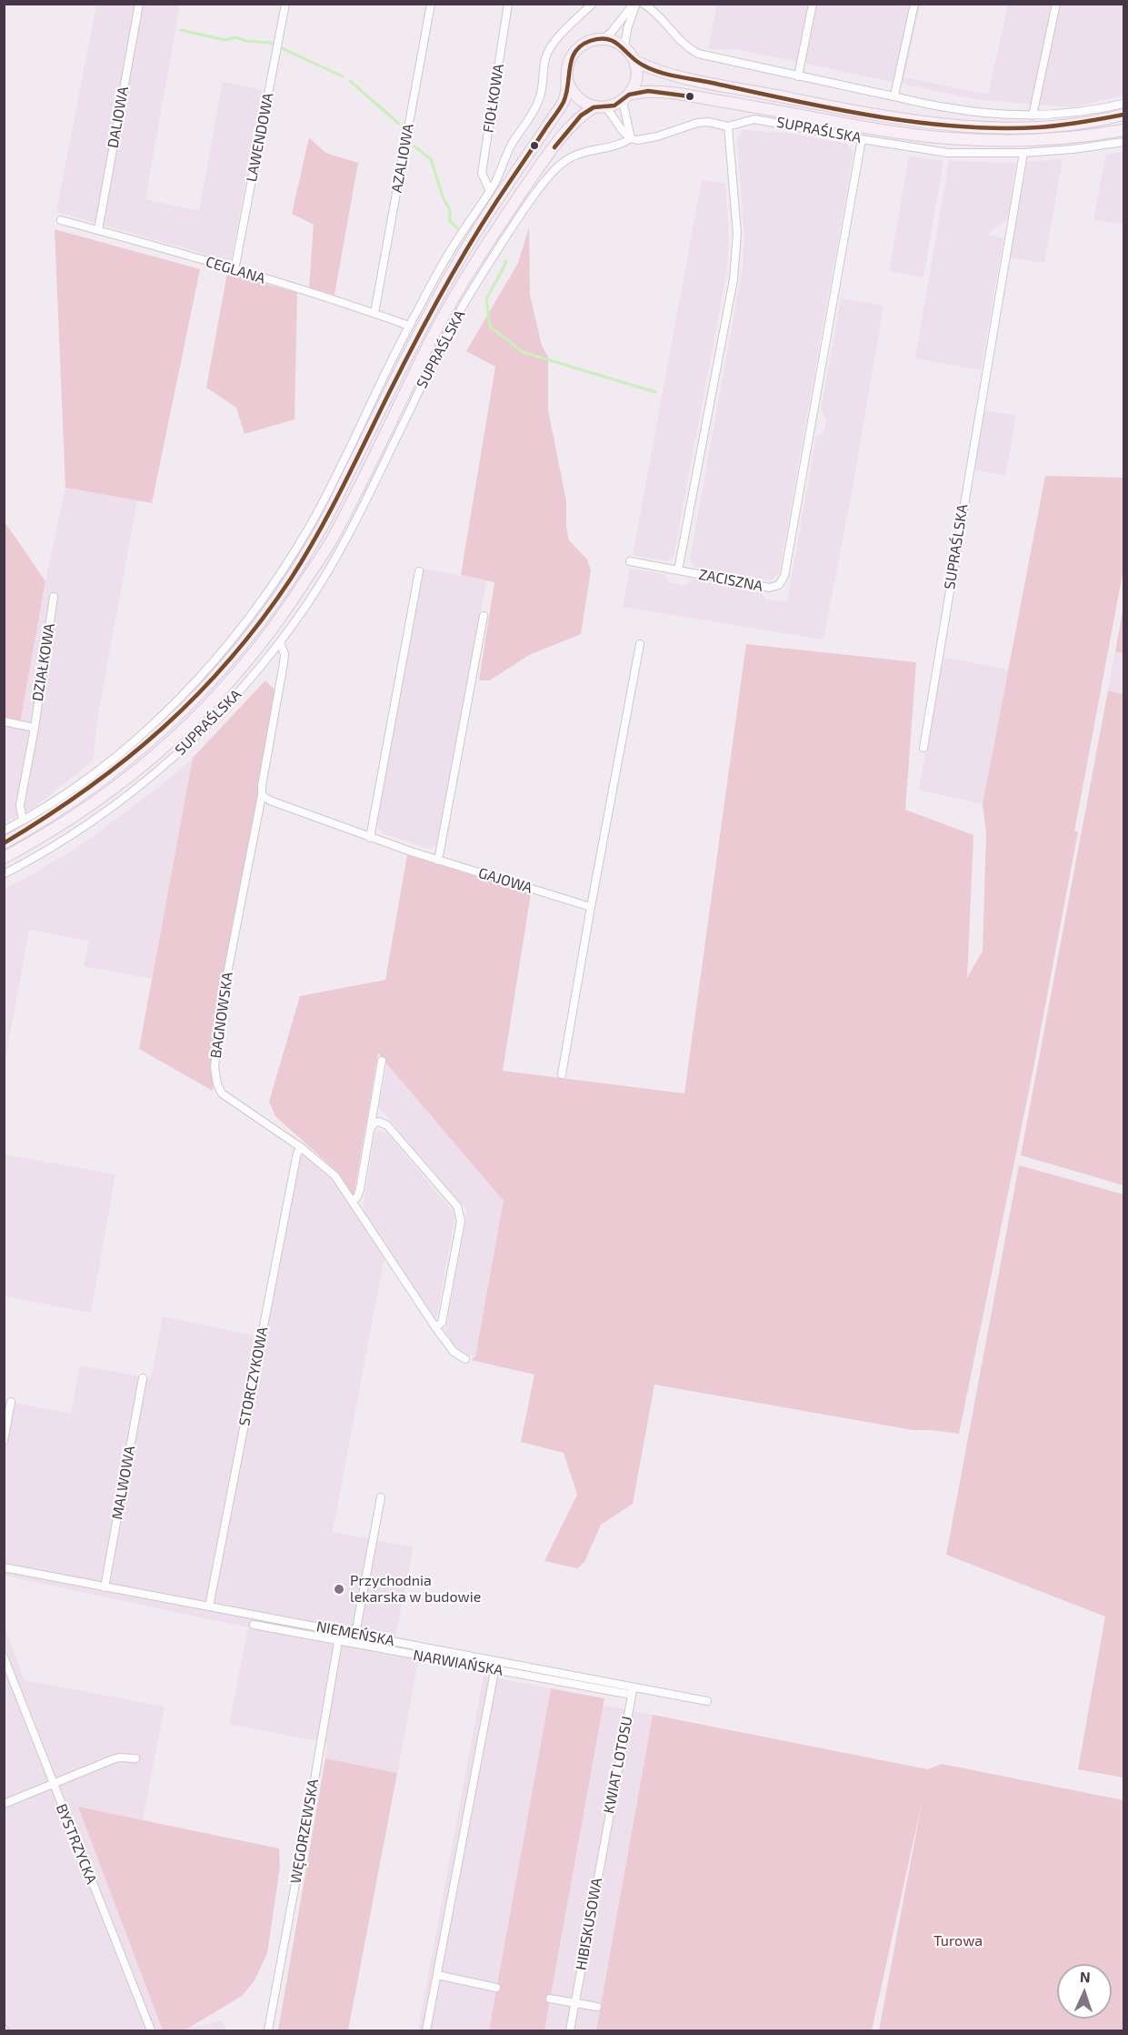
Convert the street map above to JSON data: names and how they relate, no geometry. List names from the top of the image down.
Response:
{
  "streets": {
    "street": [
      "FIOŁKOWA",
      "DALIOWA",
      "SUPRAŚLSKA",
      "LAWENDOWA",
      "AZALIOWA",
      "CEGLANA",
      "ZACISZNA",
      "DZIAŁKOWA",
      "GAJOWA",
      "BAGNOWSKA",
      "STORCZYKOWA",
      "MALWOWA",
      "NIEMEŃSKA",
      "NARWIAŃSKA",
      "KWIAT LOTOSU",
      "WĘGORZEWSKA",
      "BYSTRZYCKA",
      "HIBISKUSOWA"
    ]
  },
  "crossings": [
    ["DALIOWA", "CEGLANA"],
    ["SUPRAŚLSKA", "ZACISZNA"],
    ["SUPRAŚLSKA", "BAGNOWSKA"],
    ["LAWENDOWA", "CEGLANA"],
    ["AZALIOWA", "CEGLANA"],
    ["GAJOWA", "BAGNOWSKA"],
    ["BAGNOWSKA", "STORCZYKOWA"],
    ["STORCZYKOWA", "NIEMEŃSKA"],
    ["MALWOWA", "NIEMEŃSKA"],
    ["NIEMEŃSKA", "NARWIAŃSKA"],
    ["NIEMEŃSKA", "KWIAT LOTOSU"],
    ["NIEMEŃSKA", "WĘGORZEWSKA"],
    ["NARWIAŃSKA", "WĘGORZEWSKA"],
    ["KWIAT LOTOSU", "HIBISKUSOWA"]
  ],
  "parks": ["Turowa"],
  "places": ["Przychodnia lekarska w budowie"],
  "north": "top"
}
